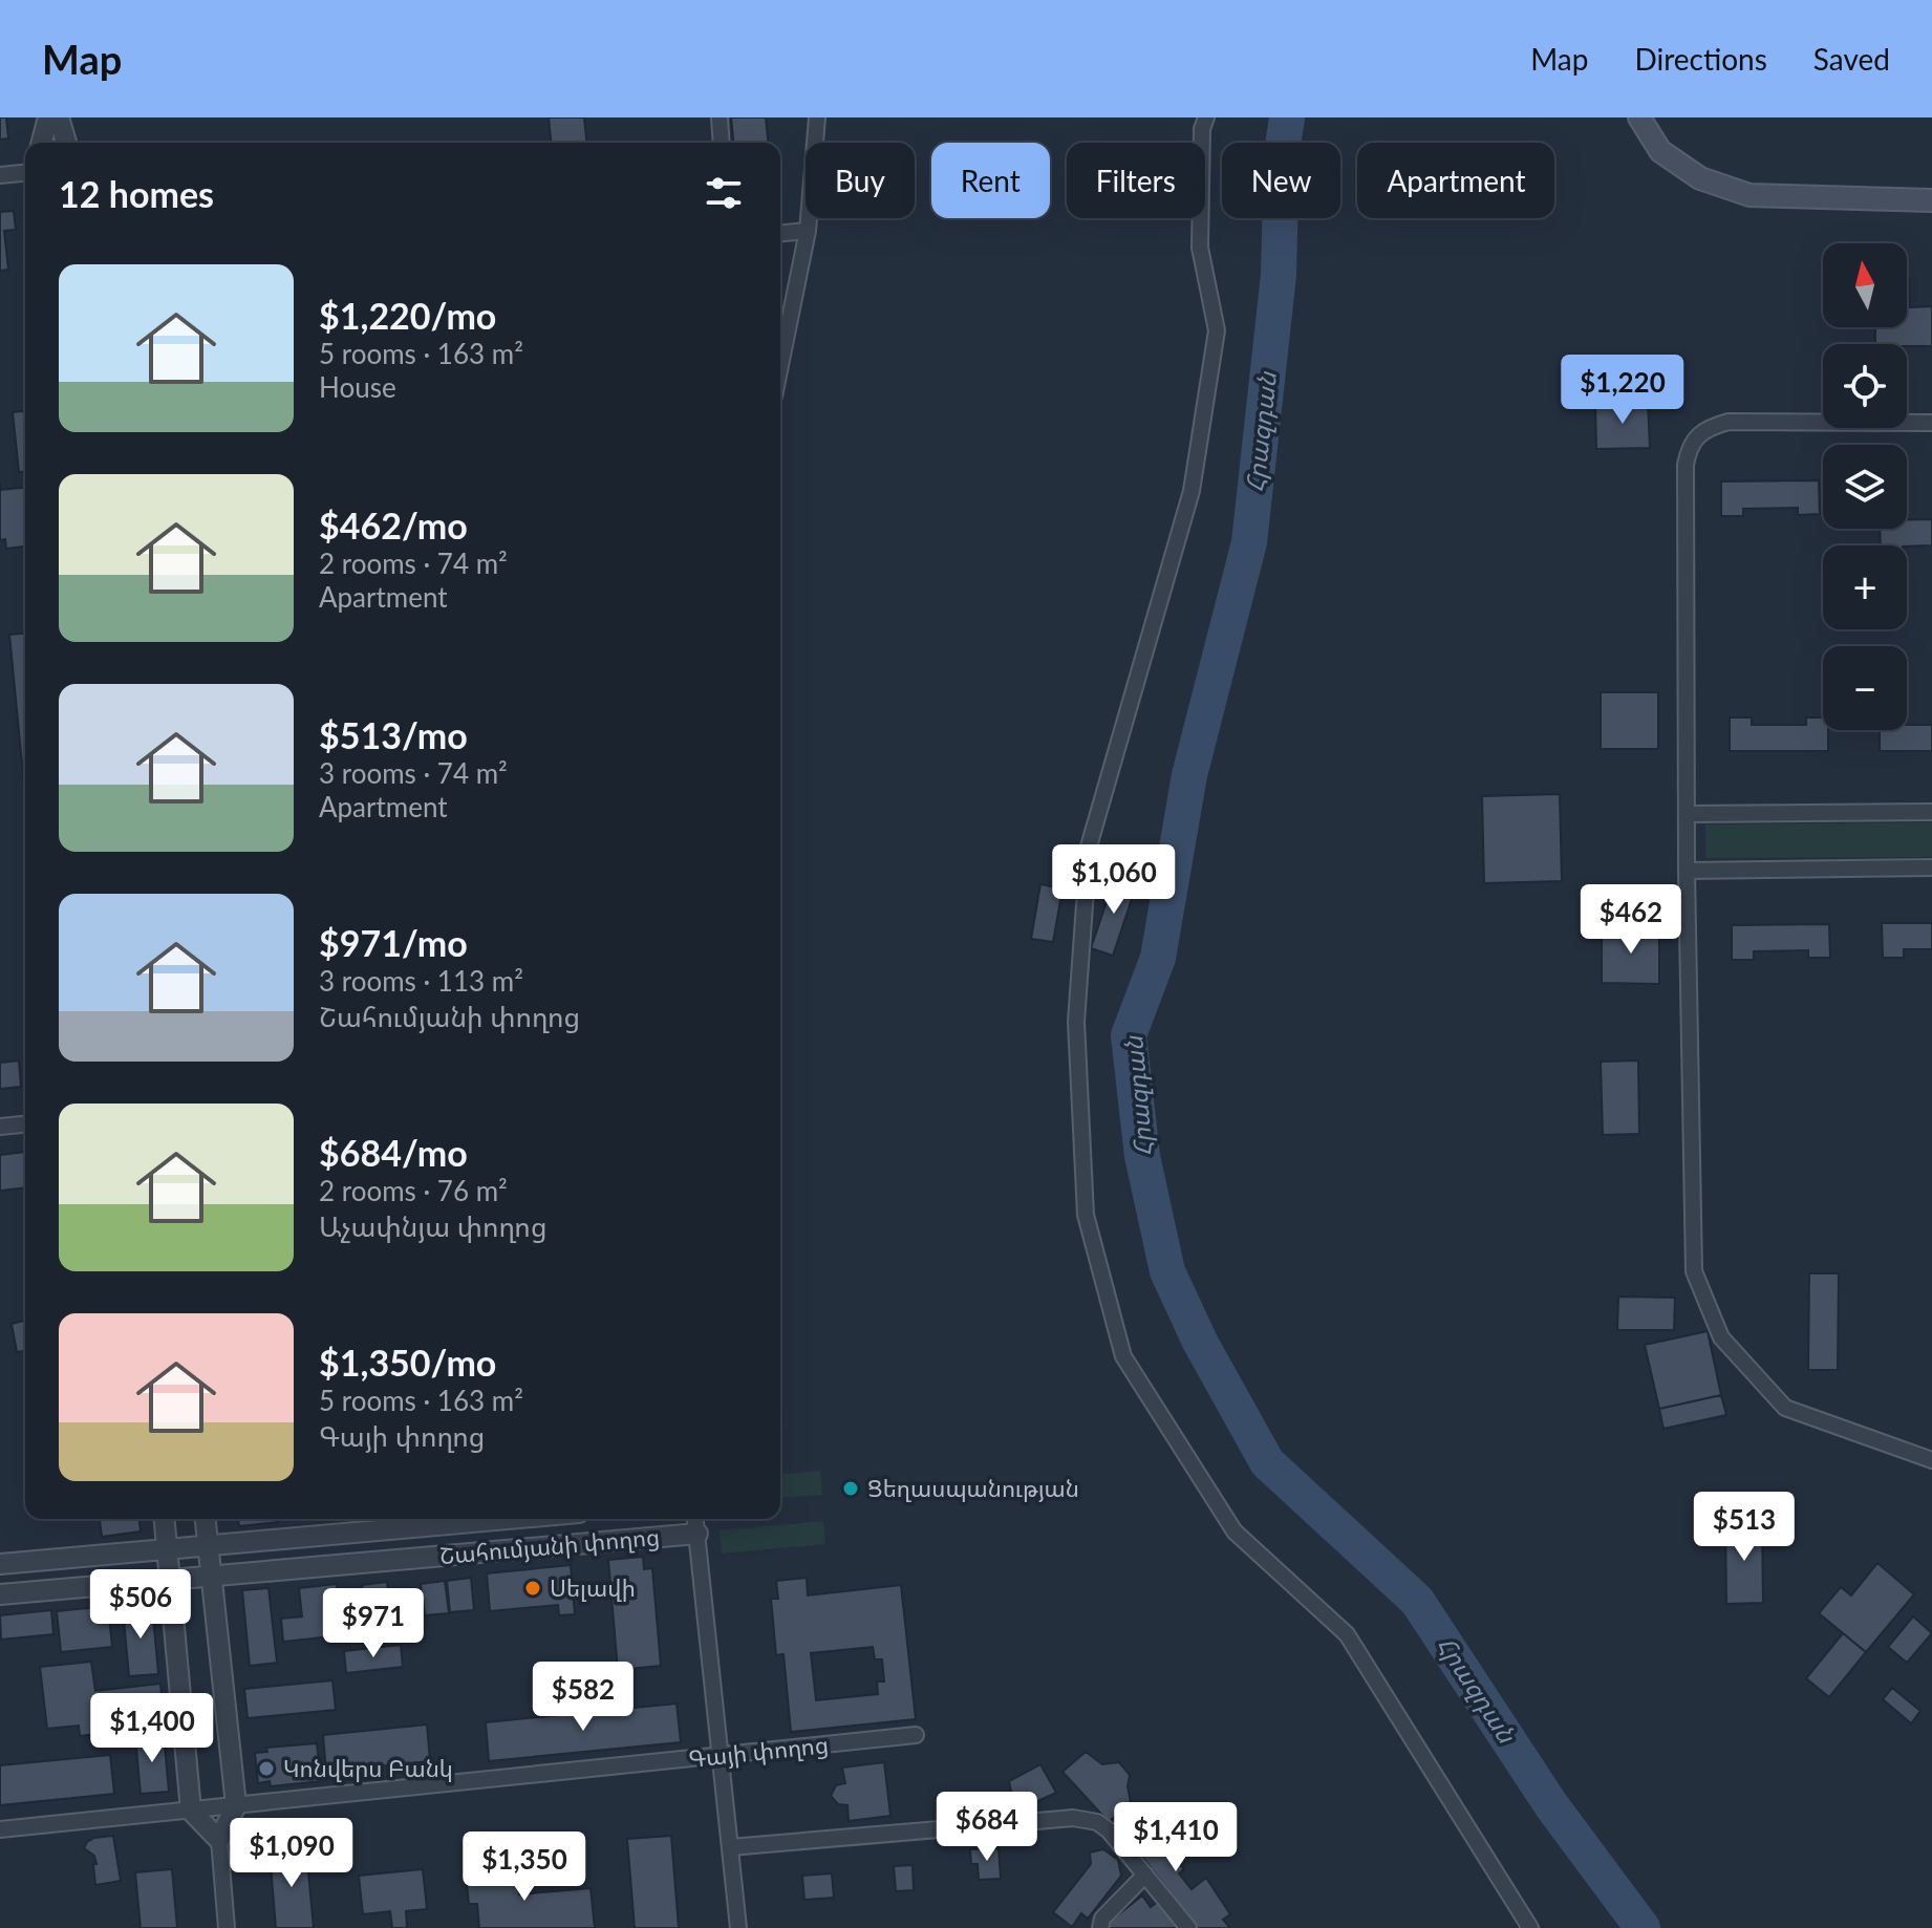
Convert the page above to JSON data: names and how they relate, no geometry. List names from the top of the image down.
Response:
{
  "streets": {
    "street": ["Շահումյանի փողոց", "Գայի փողոց"]
  },
  "water": ["Հրազդան"],
  "places": ["Ցեղասպանության", "Սելավի", "Կոնվերս Բանկ"],
  "north": "top",
  "page": {
    "header": "Map",
    "nav": ["Map", "Directions", "Saved"],
    "chip": [
      "Buy",
      "Rent",
      "Filters",
      "New",
      "Apartment"
    ],
    "heading": "12 homes",
    "map_buttons": ["+", "−"],
    "list": [
      {
        "name": "$1,220/mo",
        "note": "5 rooms · 163 m² · House"
      },
      {
        "name": "$462/mo",
        "note": "2 rooms · 74 m² · Apartment"
      },
      {
        "name": "$513/mo",
        "note": "3 rooms · 74 m² · Apartment"
      },
      {
        "name": "$971/mo",
        "note": "3 rooms · 113 m² · Շահումյանի փողոց"
      },
      {
        "name": "$684/mo",
        "note": "2 rooms · 76 m² · Աչափնյա փողոց"
      },
      {
        "name": "$1,350/mo",
        "note": "5 rooms · 163 m² · Գայի փողոց"
      }
    ],
    "price": [
      "$1,220",
      "$1,060",
      "$462",
      "$513",
      "$506",
      "$971",
      "$582",
      "$1,400",
      "$684",
      "$1,410",
      "$1,090",
      "$1,350"
    ]
  }
}
